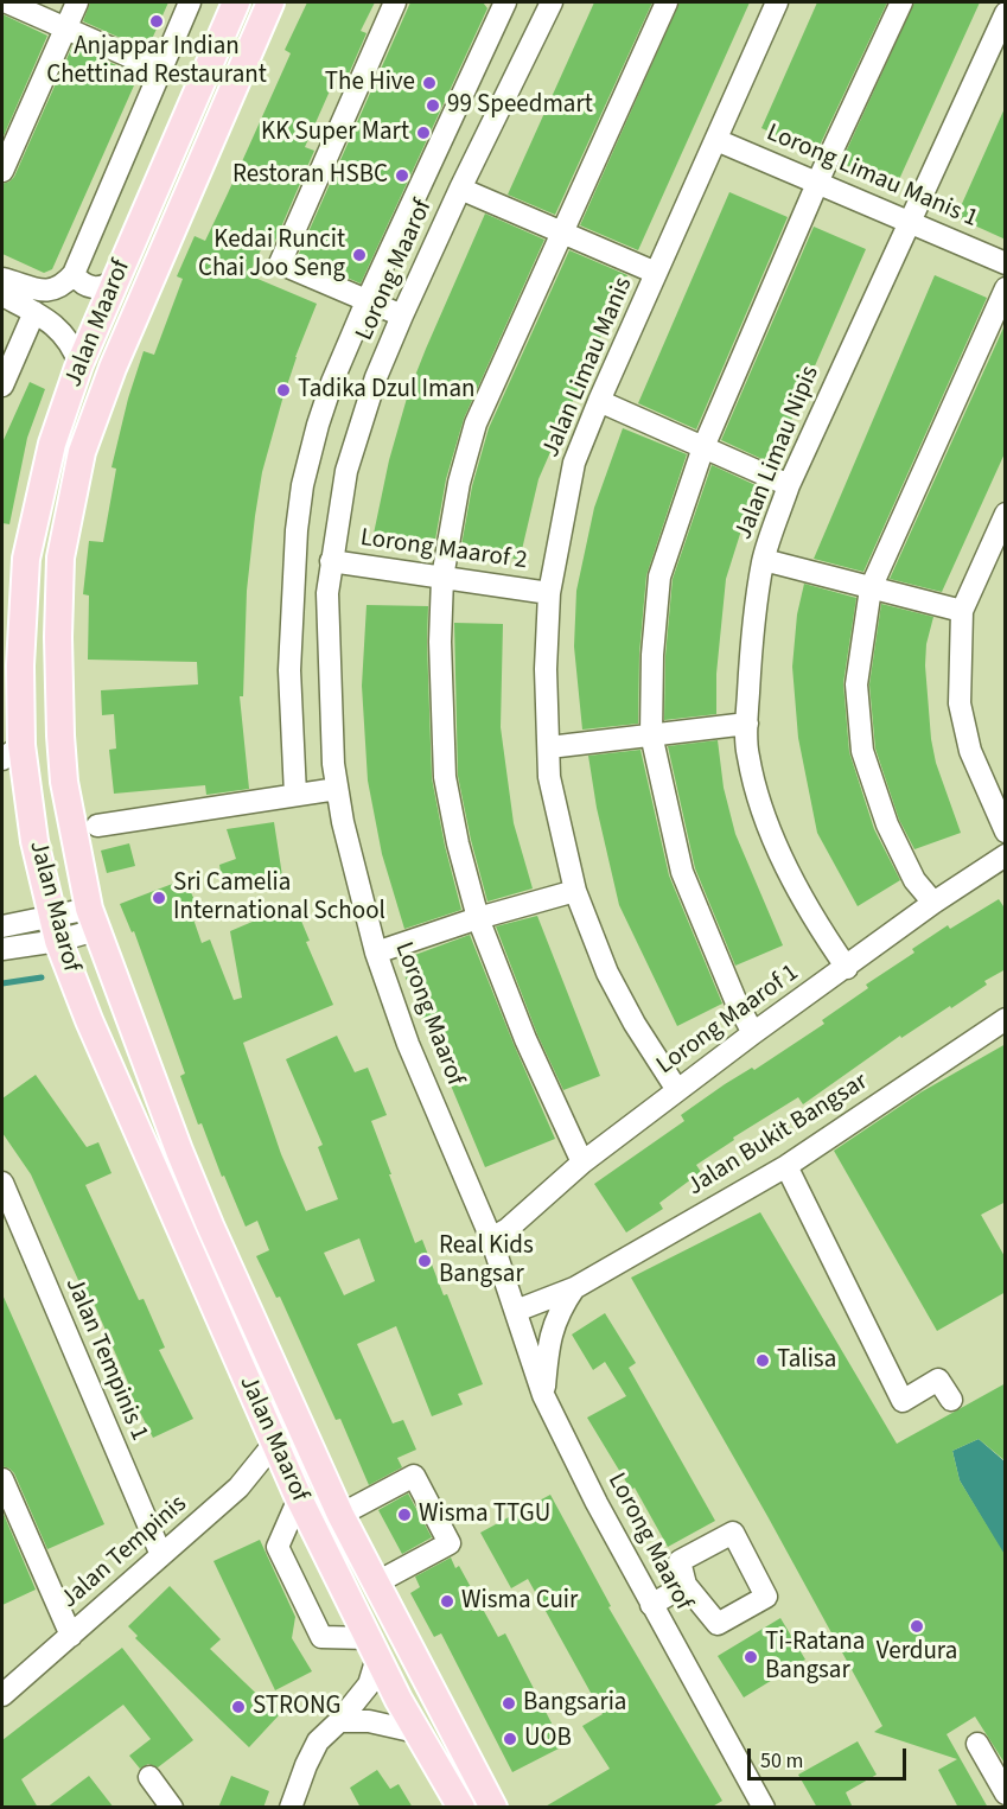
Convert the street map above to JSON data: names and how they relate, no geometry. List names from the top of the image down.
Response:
{
  "streets": {
    "main road": ["Jalan Maarof"],
    "street": [
      "Lorong Limau Manis 1",
      "Lorong Maarof",
      "Jalan Limau Manis",
      "Jalan Limau Nipis",
      "Lorong Maarof 2",
      "Lorong Maarof 1",
      "Jalan Bukit Bangsar",
      "Jalan Tempinis 1",
      "Jalan Tempinis"
    ]
  },
  "crossings": [
    ["Lorong Limau Manis 1", "Jalan Limau Manis"],
    ["Lorong Limau Manis 1", "Jalan Limau Nipis"],
    ["Lorong Maarof", "Lorong Maarof 2"],
    ["Lorong Maarof", "Lorong Maarof 1"],
    ["Lorong Maarof", "Jalan Bukit Bangsar"],
    ["Jalan Maarof", "Jalan Tempinis"],
    ["Jalan Limau Manis", "Lorong Maarof 2"],
    ["Jalan Limau Manis", "Lorong Maarof 1"],
    ["Jalan Limau Nipis", "Lorong Maarof 1"],
    ["Jalan Tempinis 1", "Jalan Tempinis"]
  ],
  "places": [
    "Anjappar Indian Chettinad Restaurant",
    "The Hive",
    "99 Speedmart",
    "KK Super Mart",
    "Restoran HSBC",
    "Kedai Runcit Chai Joo Seng",
    "Tadika Dzul Iman",
    "Sri Camelia International School",
    "Real Kids Bangsar",
    "Talisa",
    "Wisma TTGU",
    "Wisma Cuir",
    "Verdura",
    "Ti-Ratana Bangsar",
    "Bangsaria",
    "STRONG",
    "UOB"
  ],
  "scale_bar": "50 m"
}
